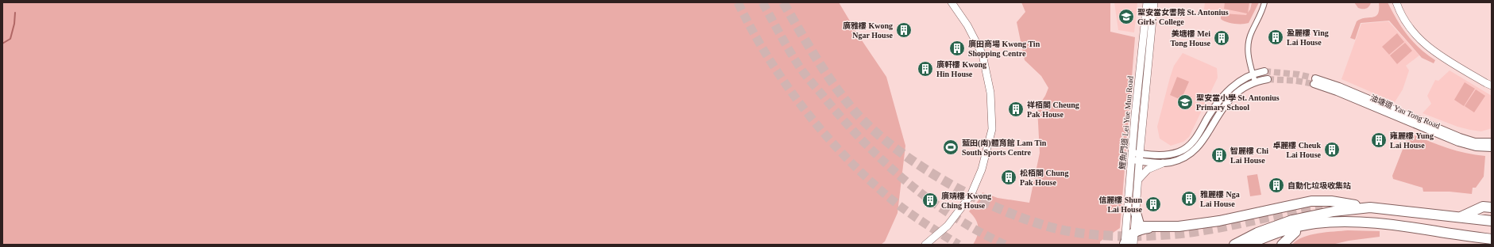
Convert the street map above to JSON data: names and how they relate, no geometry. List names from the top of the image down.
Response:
{
  "streets": {
    "main road": ["鯉魚門道 Lei Yue Mun Road"],
    "street": ["油塘道 Yau Tong Road"]
  },
  "places": {
    "school or university": ["聖安當女書院 St. Antonius Girls' College", "聖安當小學 St. Antonius Primary School"],
    "building": [
      "廣雅樓 Kwong Ngar House",
      "盈麗樓 Ying Lai House",
      "美塘樓 Mei Tong House",
      "廣田商場 Kwong Tin Shopping Centre",
      "廣軒樓 Kwong Hin House",
      "祥栢閣 Cheung Pak House",
      "雍麗樓 Yung Lai House",
      "卓麗樓 Cheuk Lai House",
      "智麗樓 Chi Lai House",
      "松栢閣 Chung Pak House",
      "自動化垃圾收集站",
      "雅麗樓 Nga Lai House",
      "廣靖樓 Kwong Ching House",
      "信麗樓 Shun Lai House"
    ],
    "sports": ["藍田(南)體育館 Lam Tin South Sports Centre"]
  }
}
